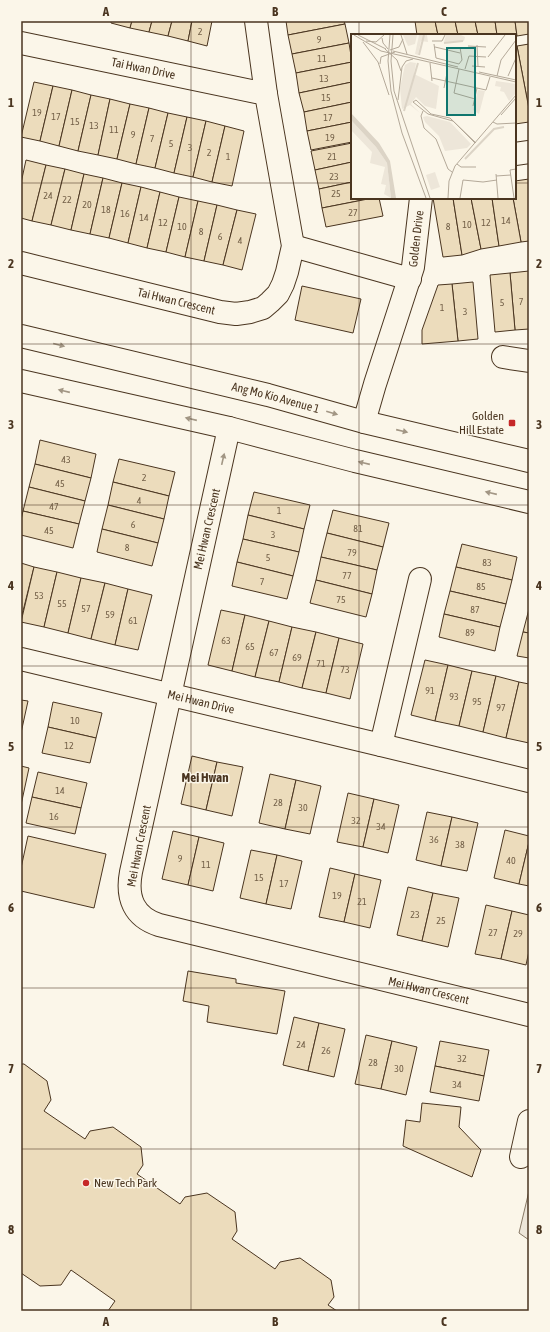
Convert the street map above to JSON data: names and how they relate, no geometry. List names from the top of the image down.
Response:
{
  "streets": {
    "street": [
      "Tai Hwan Drive",
      "Golden Drive",
      "Tai Hwan Crescent",
      "Ang Mo Kio Avenue 1",
      "Mei Hwan Crescent",
      "Mei Hwan Drive"
    ]
  },
  "crossings": [
    ["Tai Hwan Drive", "Tai Hwan Crescent"],
    ["Mei Hwan Crescent", "Mei Hwan Drive"]
  ],
  "districts": ["Mei Hwan"],
  "places": {
    "transit": ["Golden Hill Estate"],
    "other": ["New Tech Park"]
  },
  "house_numbers": [
    "2",
    "9",
    "11",
    "13",
    "15",
    "19",
    "17",
    "17",
    "15",
    "13",
    "11",
    "9",
    "19",
    "7",
    "5",
    "3",
    "2",
    "1",
    "21",
    "23",
    "25",
    "24",
    "22",
    "20",
    "18",
    "27",
    "16",
    "14",
    "14",
    "12",
    "12",
    "10",
    "10",
    "8",
    "8",
    "6",
    "4",
    "7",
    "5",
    "1",
    "3",
    "43",
    "2",
    "45",
    "4",
    "47",
    "1",
    "6",
    "81",
    "45",
    "3",
    "8",
    "79",
    "5",
    "83",
    "77",
    "7",
    "85",
    "53",
    "75",
    "55",
    "57",
    "87",
    "59",
    "61",
    "89",
    "63",
    "65",
    "67",
    "69",
    "71",
    "73",
    "91",
    "93",
    "95",
    "97",
    "10",
    "12",
    "14",
    "28",
    "30",
    "16",
    "32",
    "34",
    "36",
    "38",
    "9",
    "40",
    "11",
    "15",
    "17",
    "19",
    "21",
    "23",
    "25",
    "27",
    "29",
    "24",
    "26",
    "32",
    "28",
    "30",
    "34"
  ],
  "grid": {
    "columns": ["A", "B", "C"],
    "rows": [
      "1",
      "2",
      "3",
      "4",
      "5",
      "6",
      "7",
      "8"
    ]
  }
}
